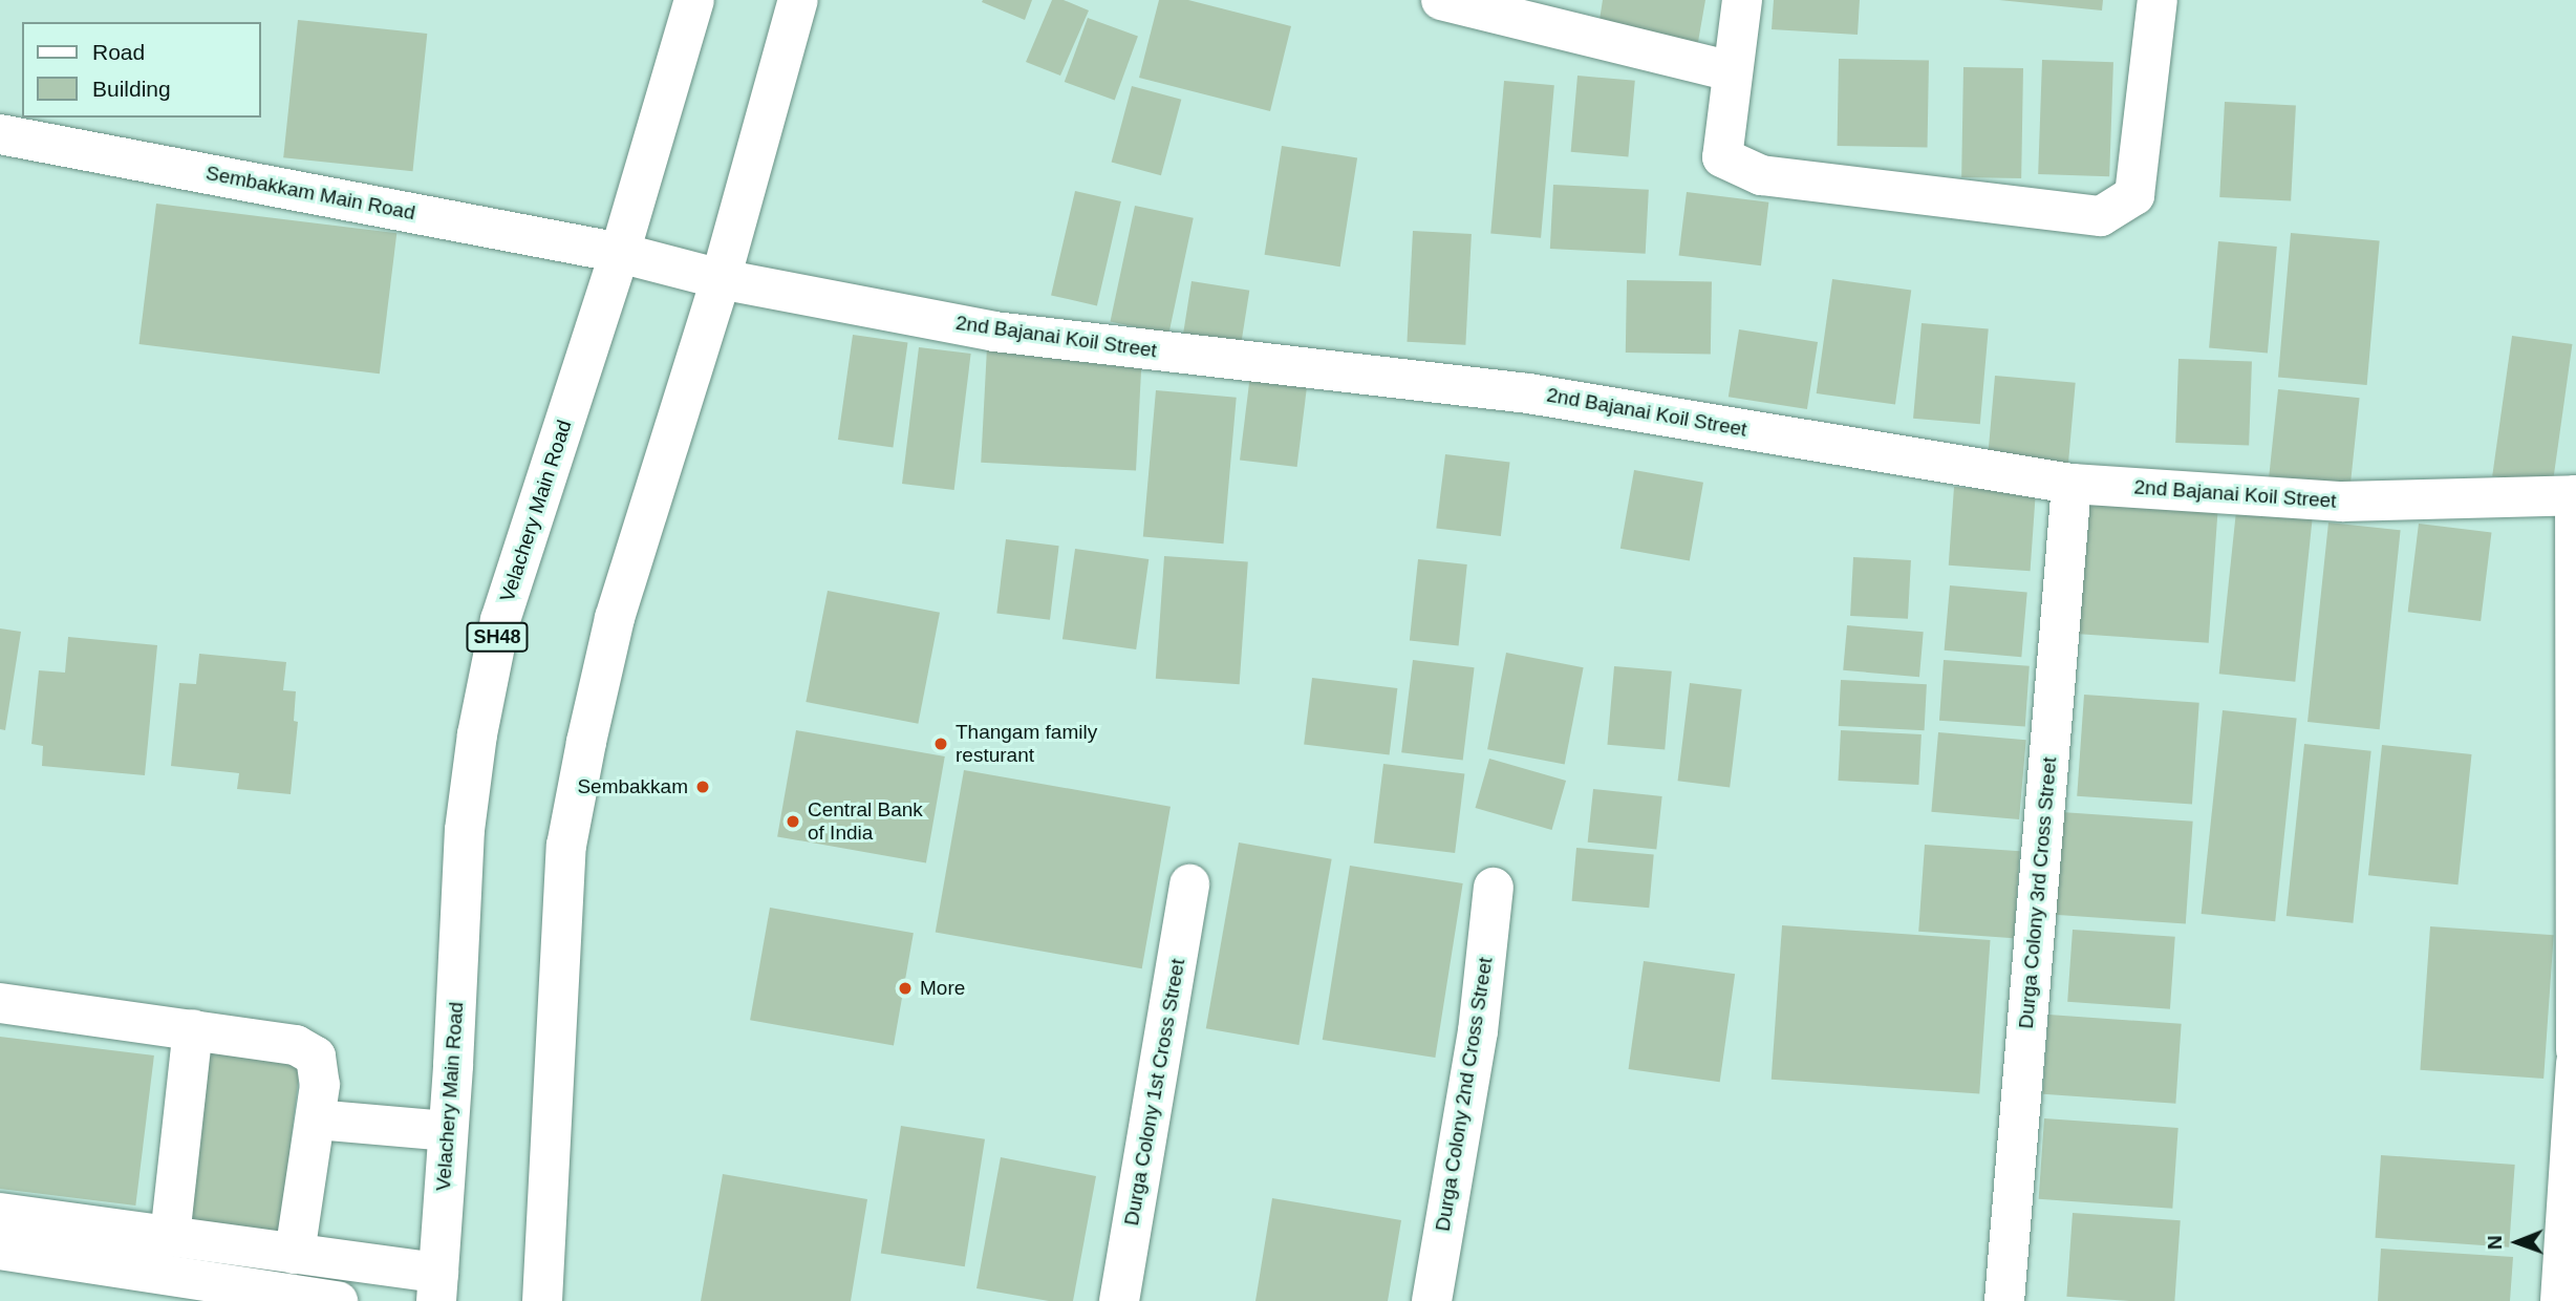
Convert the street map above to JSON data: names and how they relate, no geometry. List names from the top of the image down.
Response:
{
  "streets": {
    "street": [
      "Sembakkam Main Road",
      "2nd Bajanai Koil Street",
      "Velachery Main Road",
      "SH48",
      "Durga Colony 3rd Cross Street",
      "Durga Colony 1st Cross Street",
      "Durga Colony 2nd Cross Street"
    ]
  },
  "crossings": [
    ["Sembakkam Main Road", "2nd Bajanai Koil Street"],
    ["Sembakkam Main Road", "Velachery Main Road"],
    ["2nd Bajanai Koil Street", "Durga Colony 3rd Cross Street"]
  ],
  "places": [
    "Thangam family resturant",
    "Sembakkam",
    "Central Bank of India",
    "More"
  ],
  "legend": ["Road", "Building"],
  "north": "left"
}
